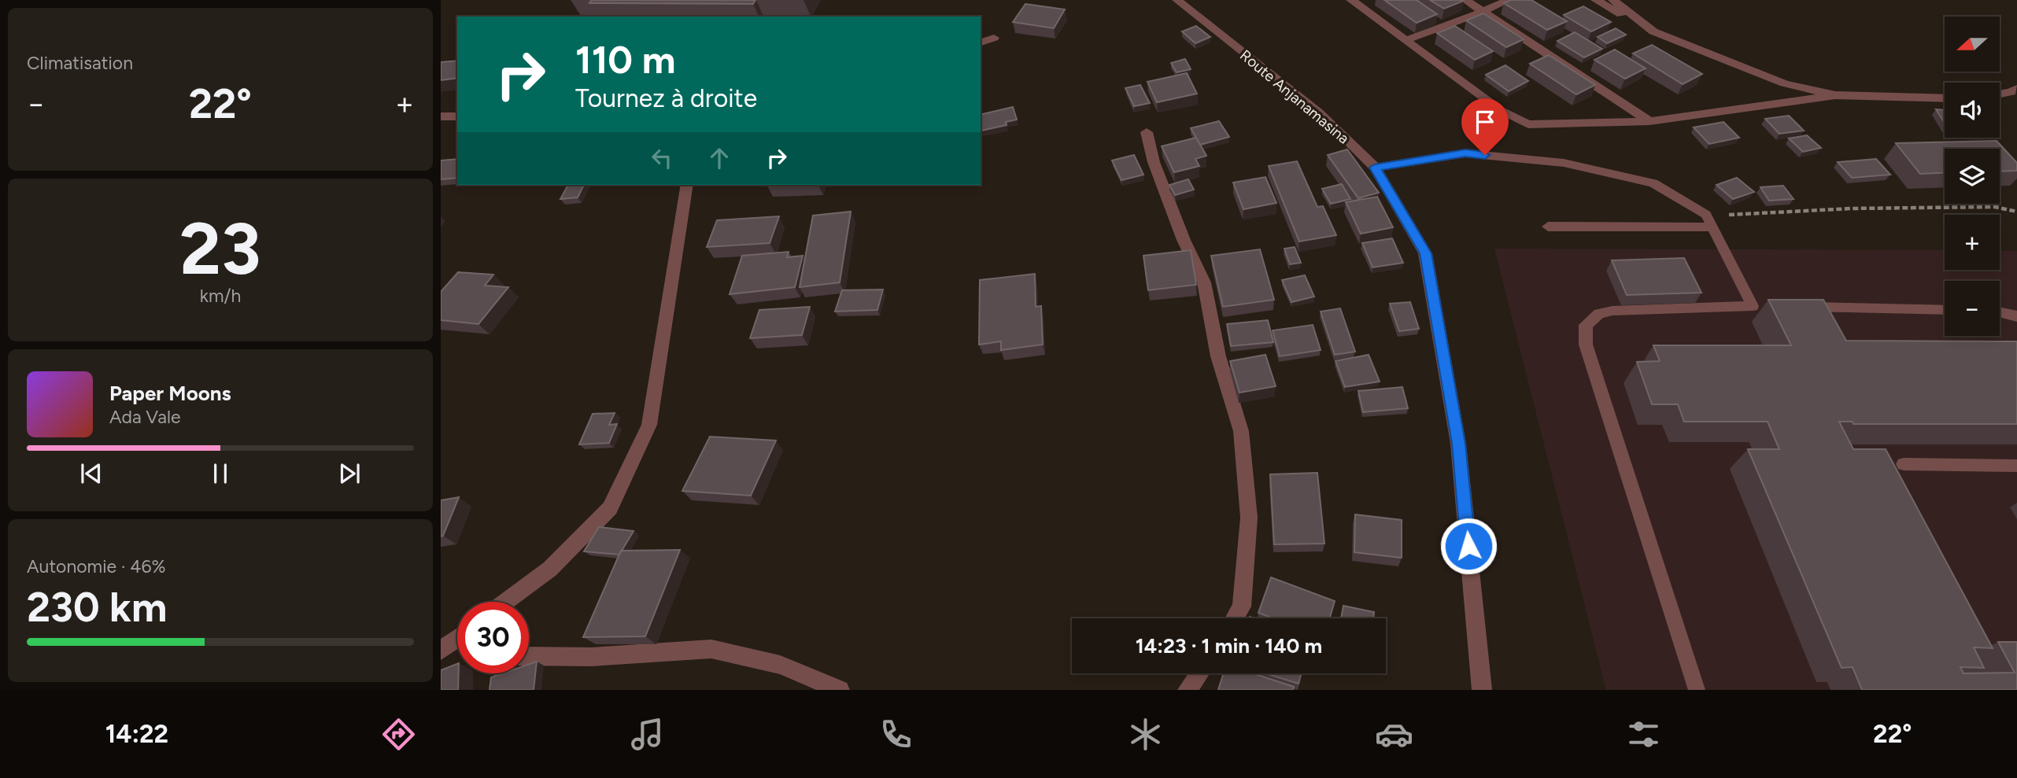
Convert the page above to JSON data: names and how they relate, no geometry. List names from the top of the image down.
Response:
{
  "streets": {
    "street": ["Route Anjanamasina"]
  },
  "north": "left",
  "page": {
    "tile": [
      "Climatisation",
      ["23", "km/h"],
      ["Autonomie · 46%", "230 km"]
    ],
    "map_buttons": ["+", "−"],
    "turn": ["110 m", "Tournez à droite"],
    "heat": ["−", "22°", "+"],
    "song": ["Paper Moons", "Ada Vale"],
    "limit": "30",
    "trip": "14:23 · 1 min · 140 m",
    "tabs": ["14:22", "22°"]
  }
}
